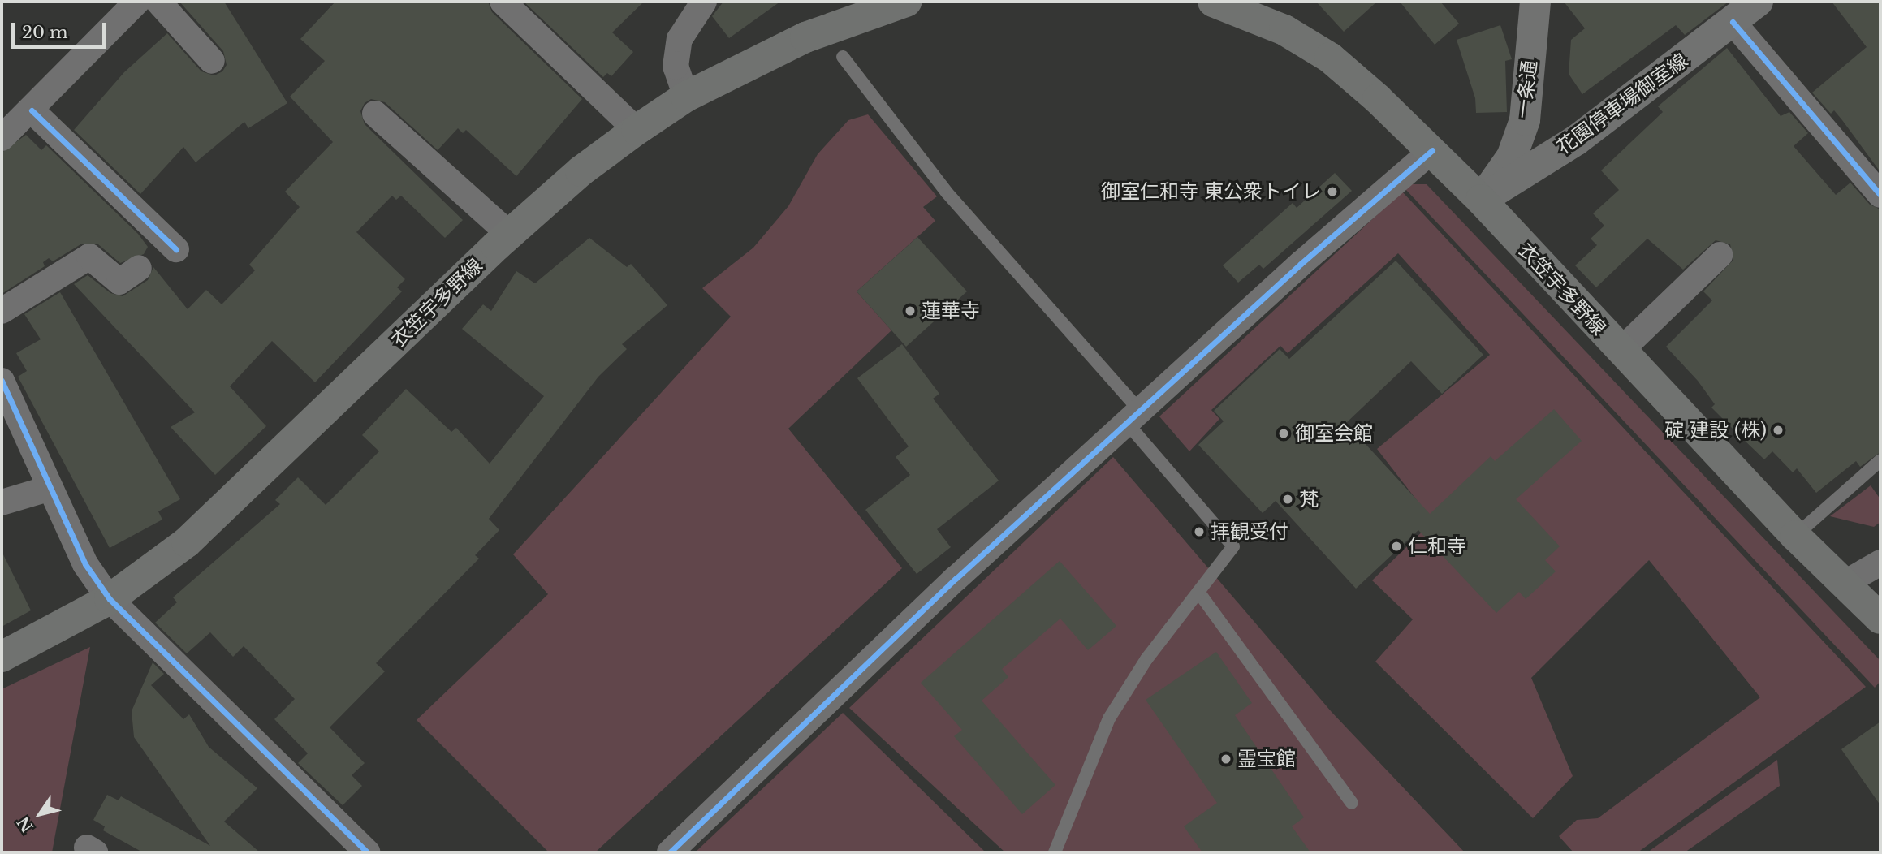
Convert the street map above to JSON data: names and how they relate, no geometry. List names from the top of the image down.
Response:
{
  "streets": {
    "main road": ["一条通", "花園停車場御室線", "衣笠宇多野線"]
  },
  "crossings": [
    ["一条通", "花園停車場御室線"],
    ["一条通", "衣笠宇多野線"],
    ["花園停車場御室線", "衣笠宇多野線"]
  ],
  "places": [
    "御室仁和寺 東公衆トイレ",
    "蓮華寺",
    "碇 建設 (株)",
    "御室会館",
    "梵",
    "拝観受付",
    "仁和寺",
    "霊宝館"
  ],
  "scale_bar": "20 m",
  "north": "bottom left"
}
